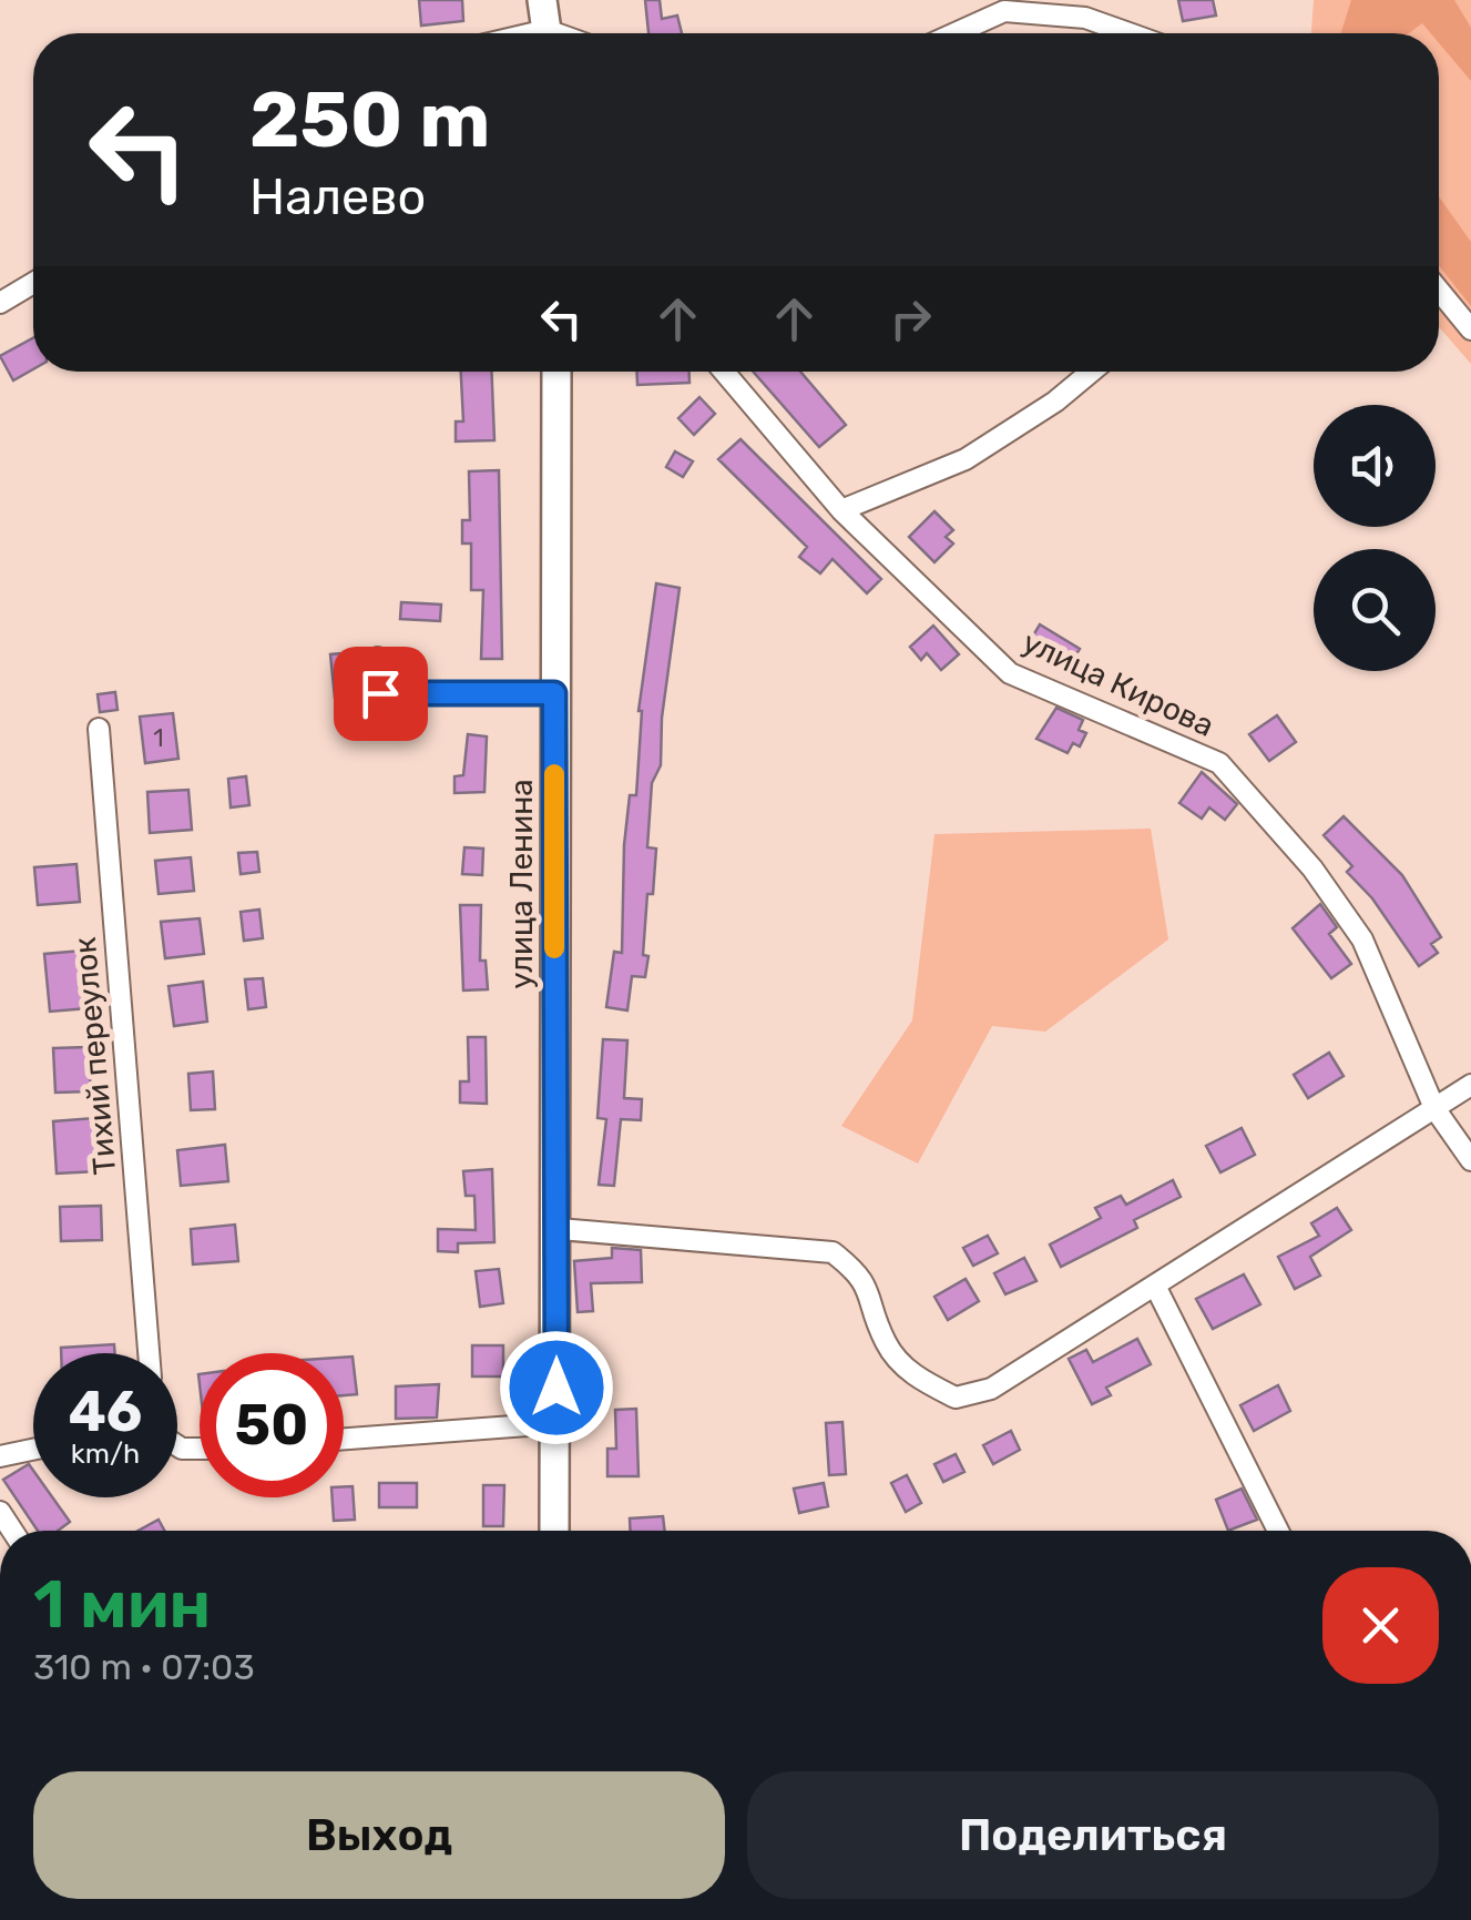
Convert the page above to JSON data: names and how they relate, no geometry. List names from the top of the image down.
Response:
{
  "streets": {
    "main road": ["улица Ленина"],
    "street": ["улица Кирова", "Тихий переулок"]
  },
  "house_numbers": ["1"],
  "page": {
    "turn": ["250 m", "Налево"],
    "speed": "46 km/h",
    "limit": "50",
    "heading": ["1 мин", "310 m · 07:03"],
    "buttons": ["Выход", "Поделиться"]
  }
}
